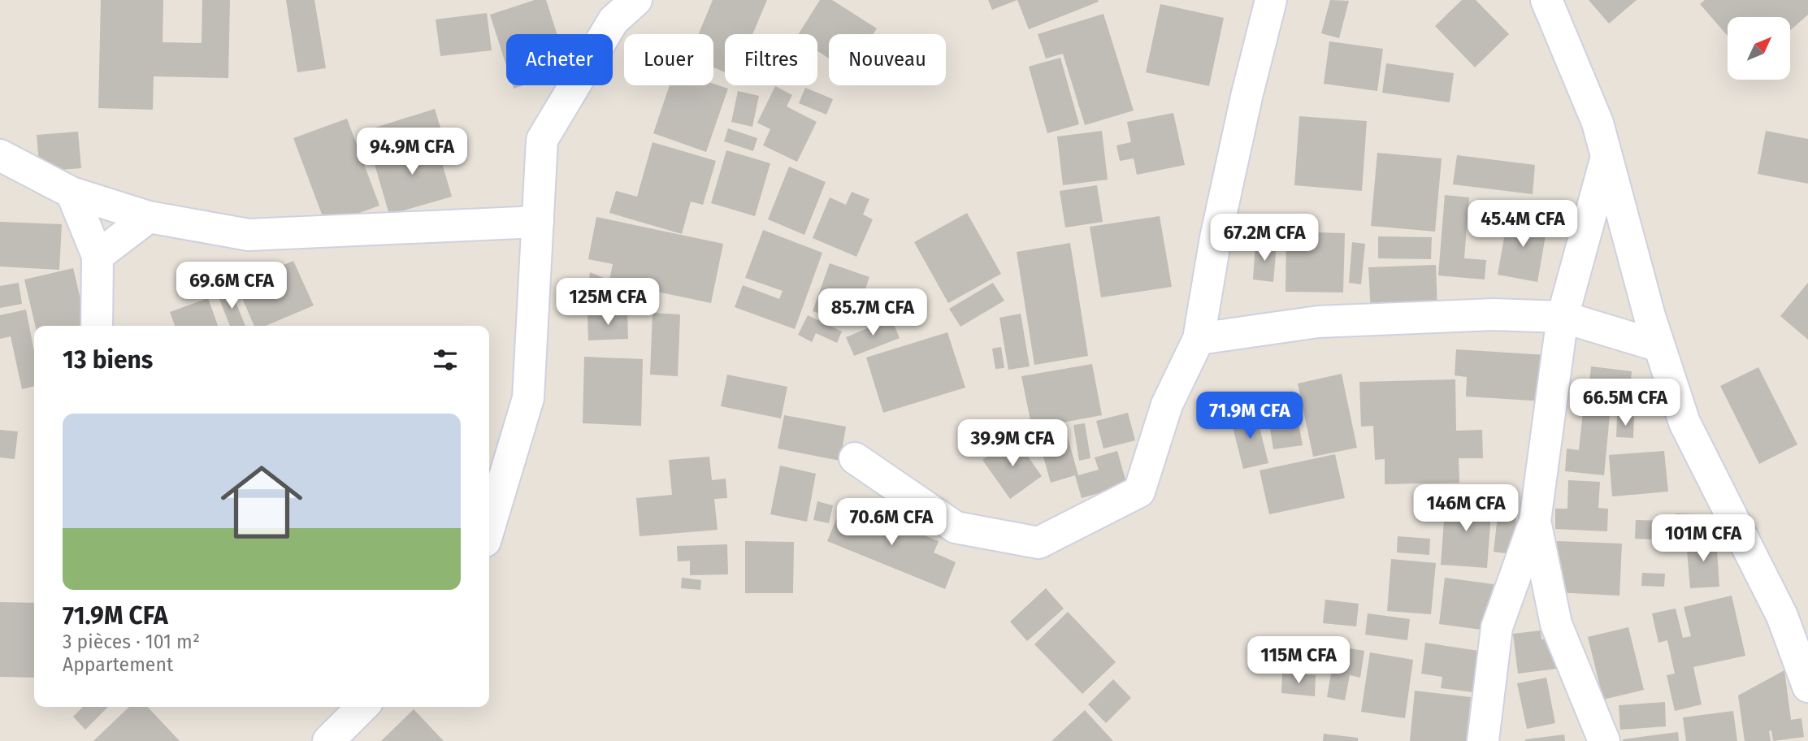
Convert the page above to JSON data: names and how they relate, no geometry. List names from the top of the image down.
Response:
{
  "north": "top right",
  "page": {
    "chip": [
      "Acheter",
      "Louer",
      "Filtres",
      "Nouveau"
    ],
    "price": [
      "94.9M CFA",
      "45.4M CFA",
      "67.2M CFA",
      "69.6M CFA",
      "125M CFA",
      "85.7M CFA",
      "66.5M CFA",
      "71.9M CFA",
      "39.9M CFA",
      "146M CFA",
      "70.6M CFA",
      "101M CFA",
      "115M CFA"
    ],
    "heading": "13 biens",
    "list": [
      {
        "name": "71.9M CFA",
        "note": "3 pièces · 101 m² · Appartement"
      }
    ]
  }
}
